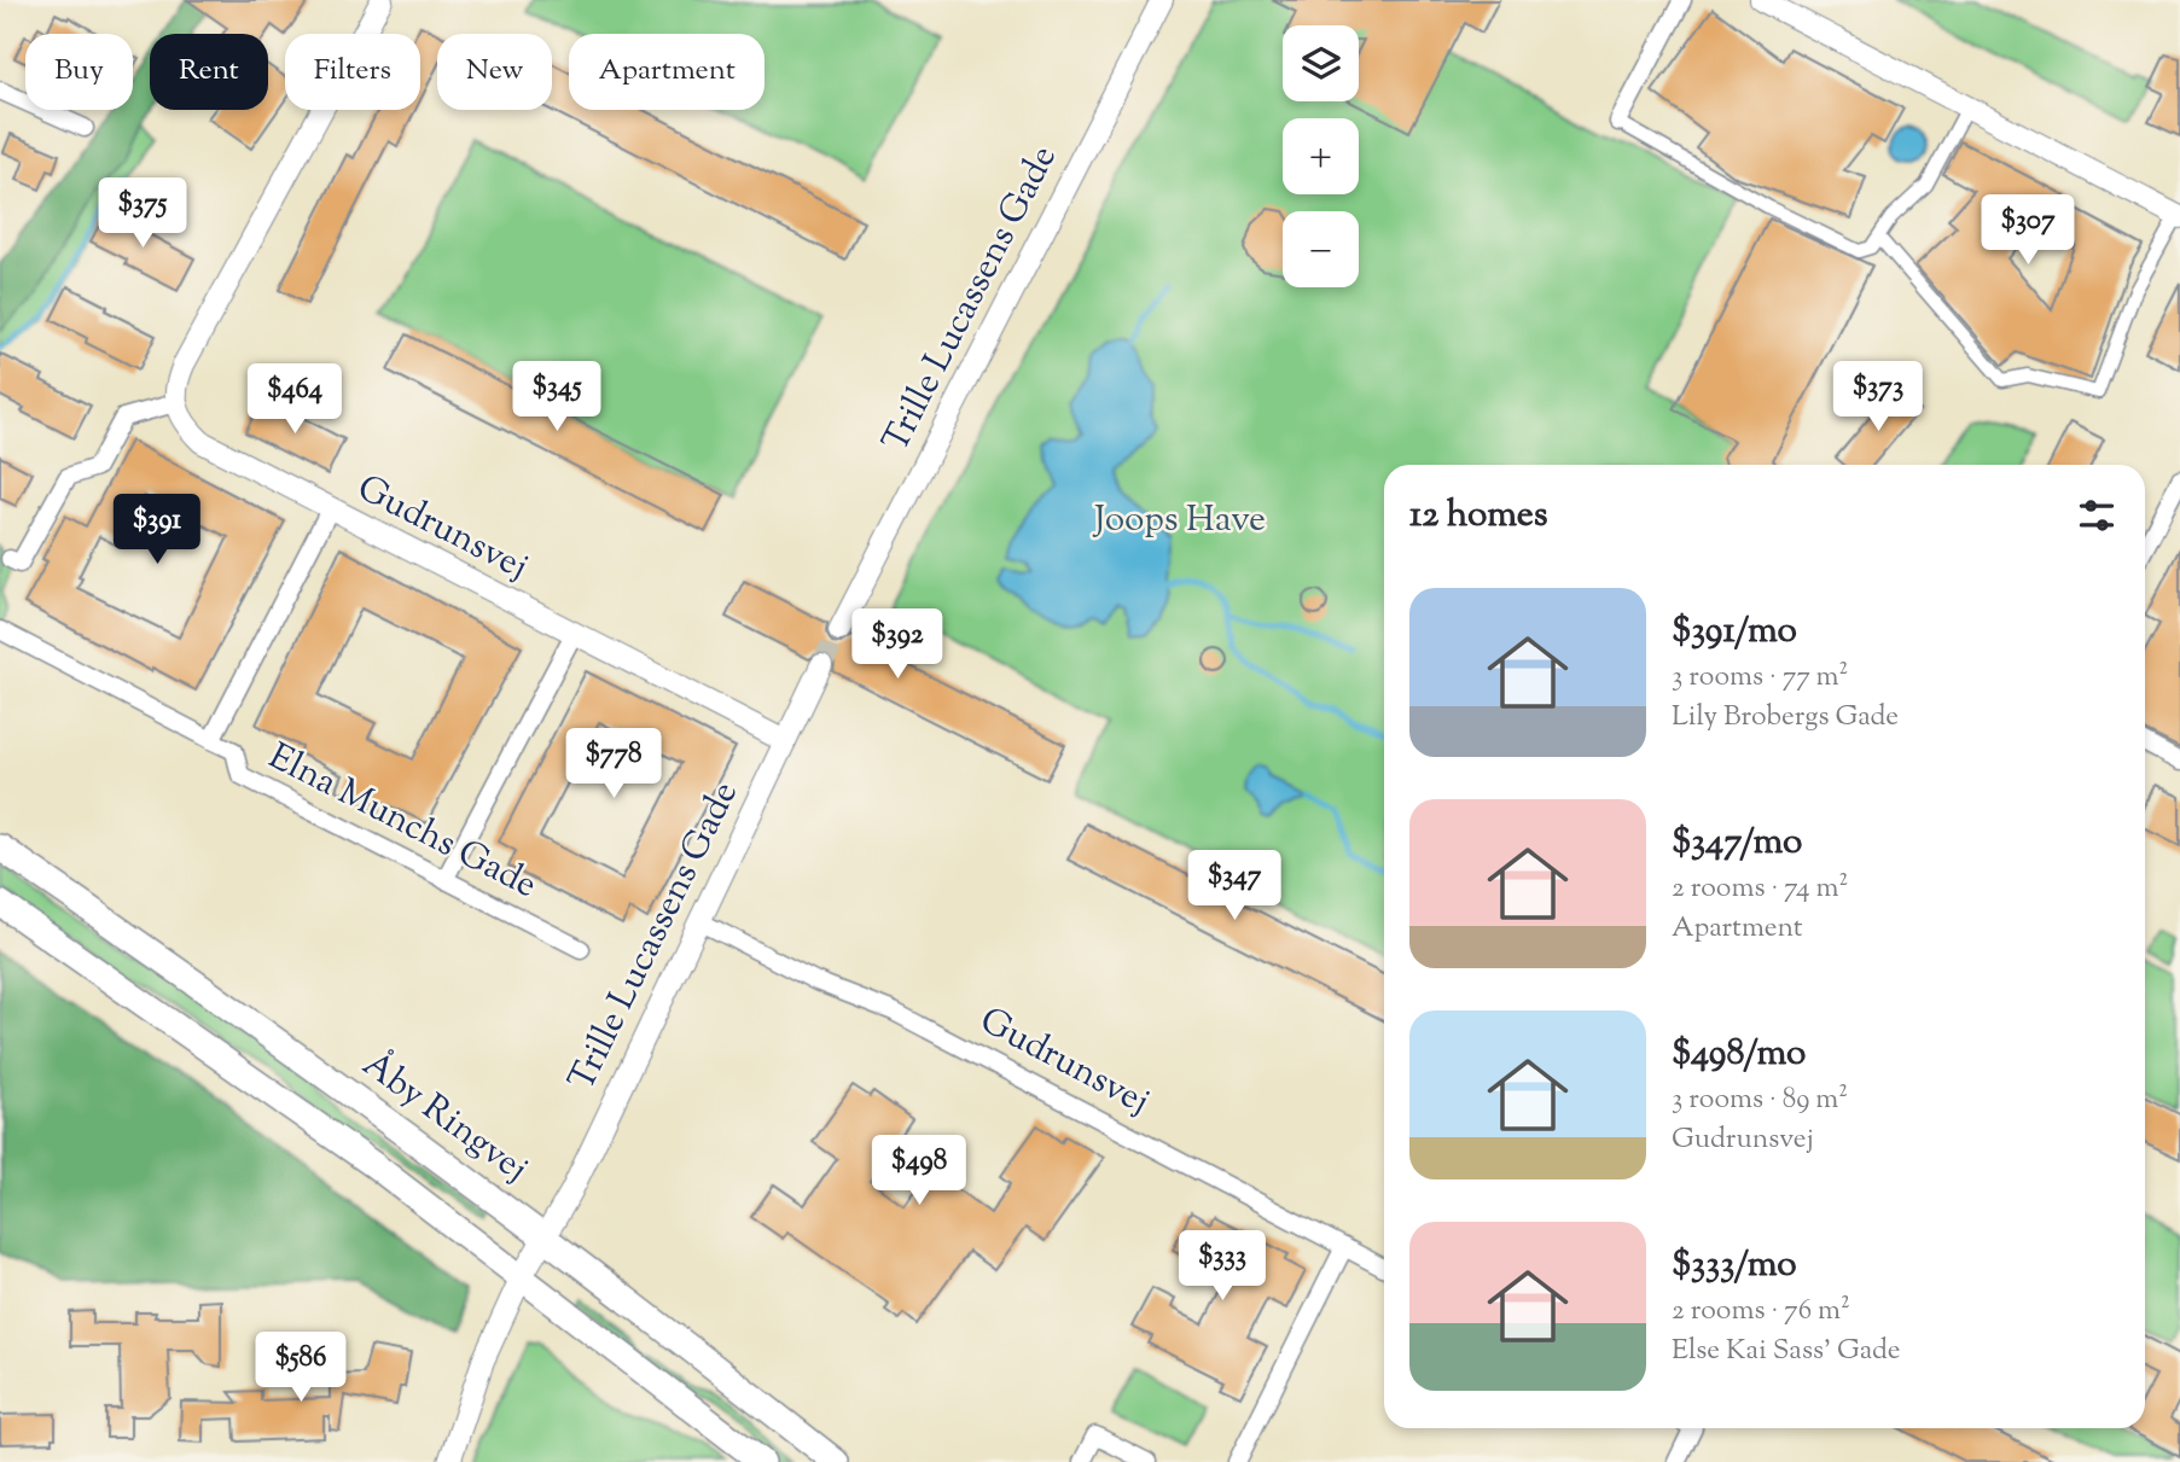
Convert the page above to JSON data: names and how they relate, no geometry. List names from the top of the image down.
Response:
{
  "streets": {
    "main road": ["Åby Ringvej"],
    "street": ["Trille Lucassens Gade", "Gudrunsvej", "Elna Munchs Gade"]
  },
  "crossings": [
    ["Trille Lucassens Gade", "Gudrunsvej"],
    ["Trille Lucassens Gade", "Åby Ringvej"]
  ],
  "parks": ["Joops Have"],
  "page": {
    "map_buttons": ["+", "−"],
    "chip": [
      "Buy",
      "Rent",
      "Filters",
      "New",
      "Apartment"
    ],
    "price": [
      "$375",
      "$307",
      "$345",
      "$373",
      "$464",
      "$391",
      "$392",
      "$778",
      "$347",
      "$498",
      "$333",
      "$586"
    ],
    "heading": "12 homes",
    "list": [
      {
        "name": "$391/mo",
        "note": "3 rooms · 77 m² · Lily Brobergs Gade"
      },
      {
        "name": "$347/mo",
        "note": "2 rooms · 74 m² · Apartment"
      },
      {
        "name": "$498/mo",
        "note": "3 rooms · 89 m² · Gudrunsvej"
      },
      {
        "name": "$333/mo",
        "note": "2 rooms · 76 m² · Else Kai Sass' Gade"
      }
    ]
  }
}
